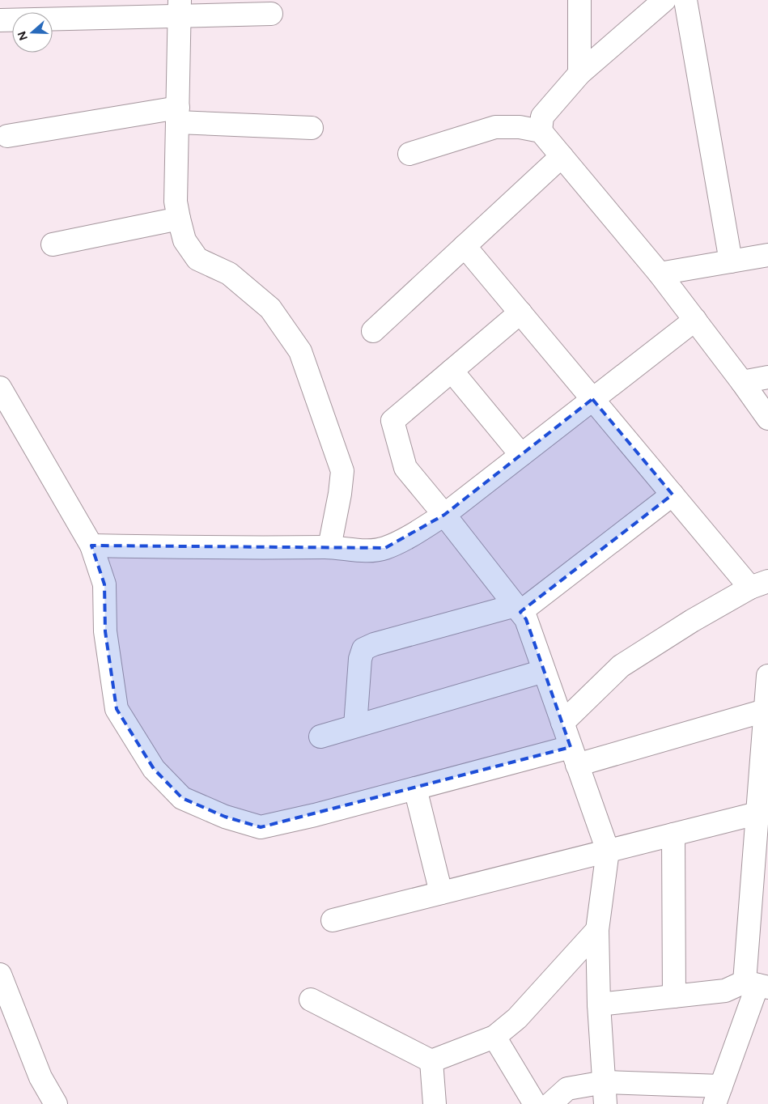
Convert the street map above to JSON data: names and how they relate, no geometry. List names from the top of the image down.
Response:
{
  "north": "left"
}
